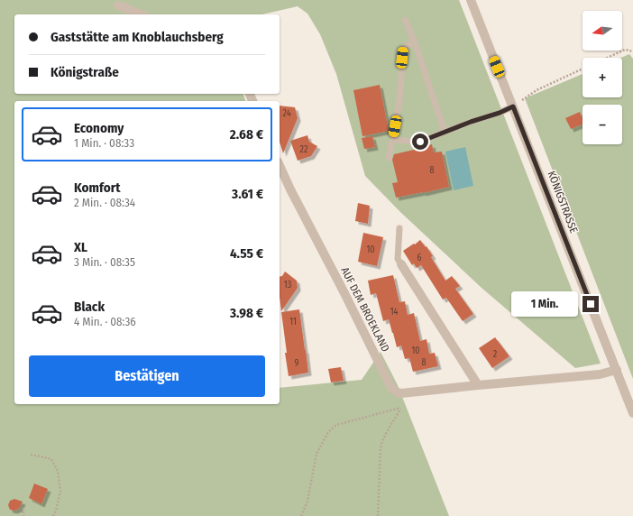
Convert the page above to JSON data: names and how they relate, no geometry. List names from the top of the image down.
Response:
{
  "streets": {
    "street": ["KÖNIGSTRASSE", "AUF DEM BROEKLAND"]
  },
  "crossings": [
    ["KÖNIGSTRASSE", "AUF DEM BROEKLAND"]
  ],
  "house_numbers": [
    "24",
    "22",
    "8",
    "10",
    "6",
    "13",
    "14",
    "11",
    "10",
    "2",
    "8",
    "9"
  ],
  "north": "left",
  "page": {
    "map_buttons": ["+", "−"],
    "banner": ["Gaststätte am Knoblauchsberg", "Königstraße"],
    "list": [
      {
        "name": "Economy",
        "note": "1 Min. · 08:33",
        "value": "2.68 €"
      },
      {
        "name": "Komfort",
        "note": "2 Min. · 08:34",
        "value": "3.61 €"
      },
      {
        "name": "XL",
        "note": "3 Min. · 08:35",
        "value": "4.55 €"
      },
      {
        "name": "Black",
        "note": "4 Min. · 08:36",
        "value": "3.98 €"
      }
    ],
    "bubble": "1 Min.",
    "buttons": "Bestätigen"
  }
}
